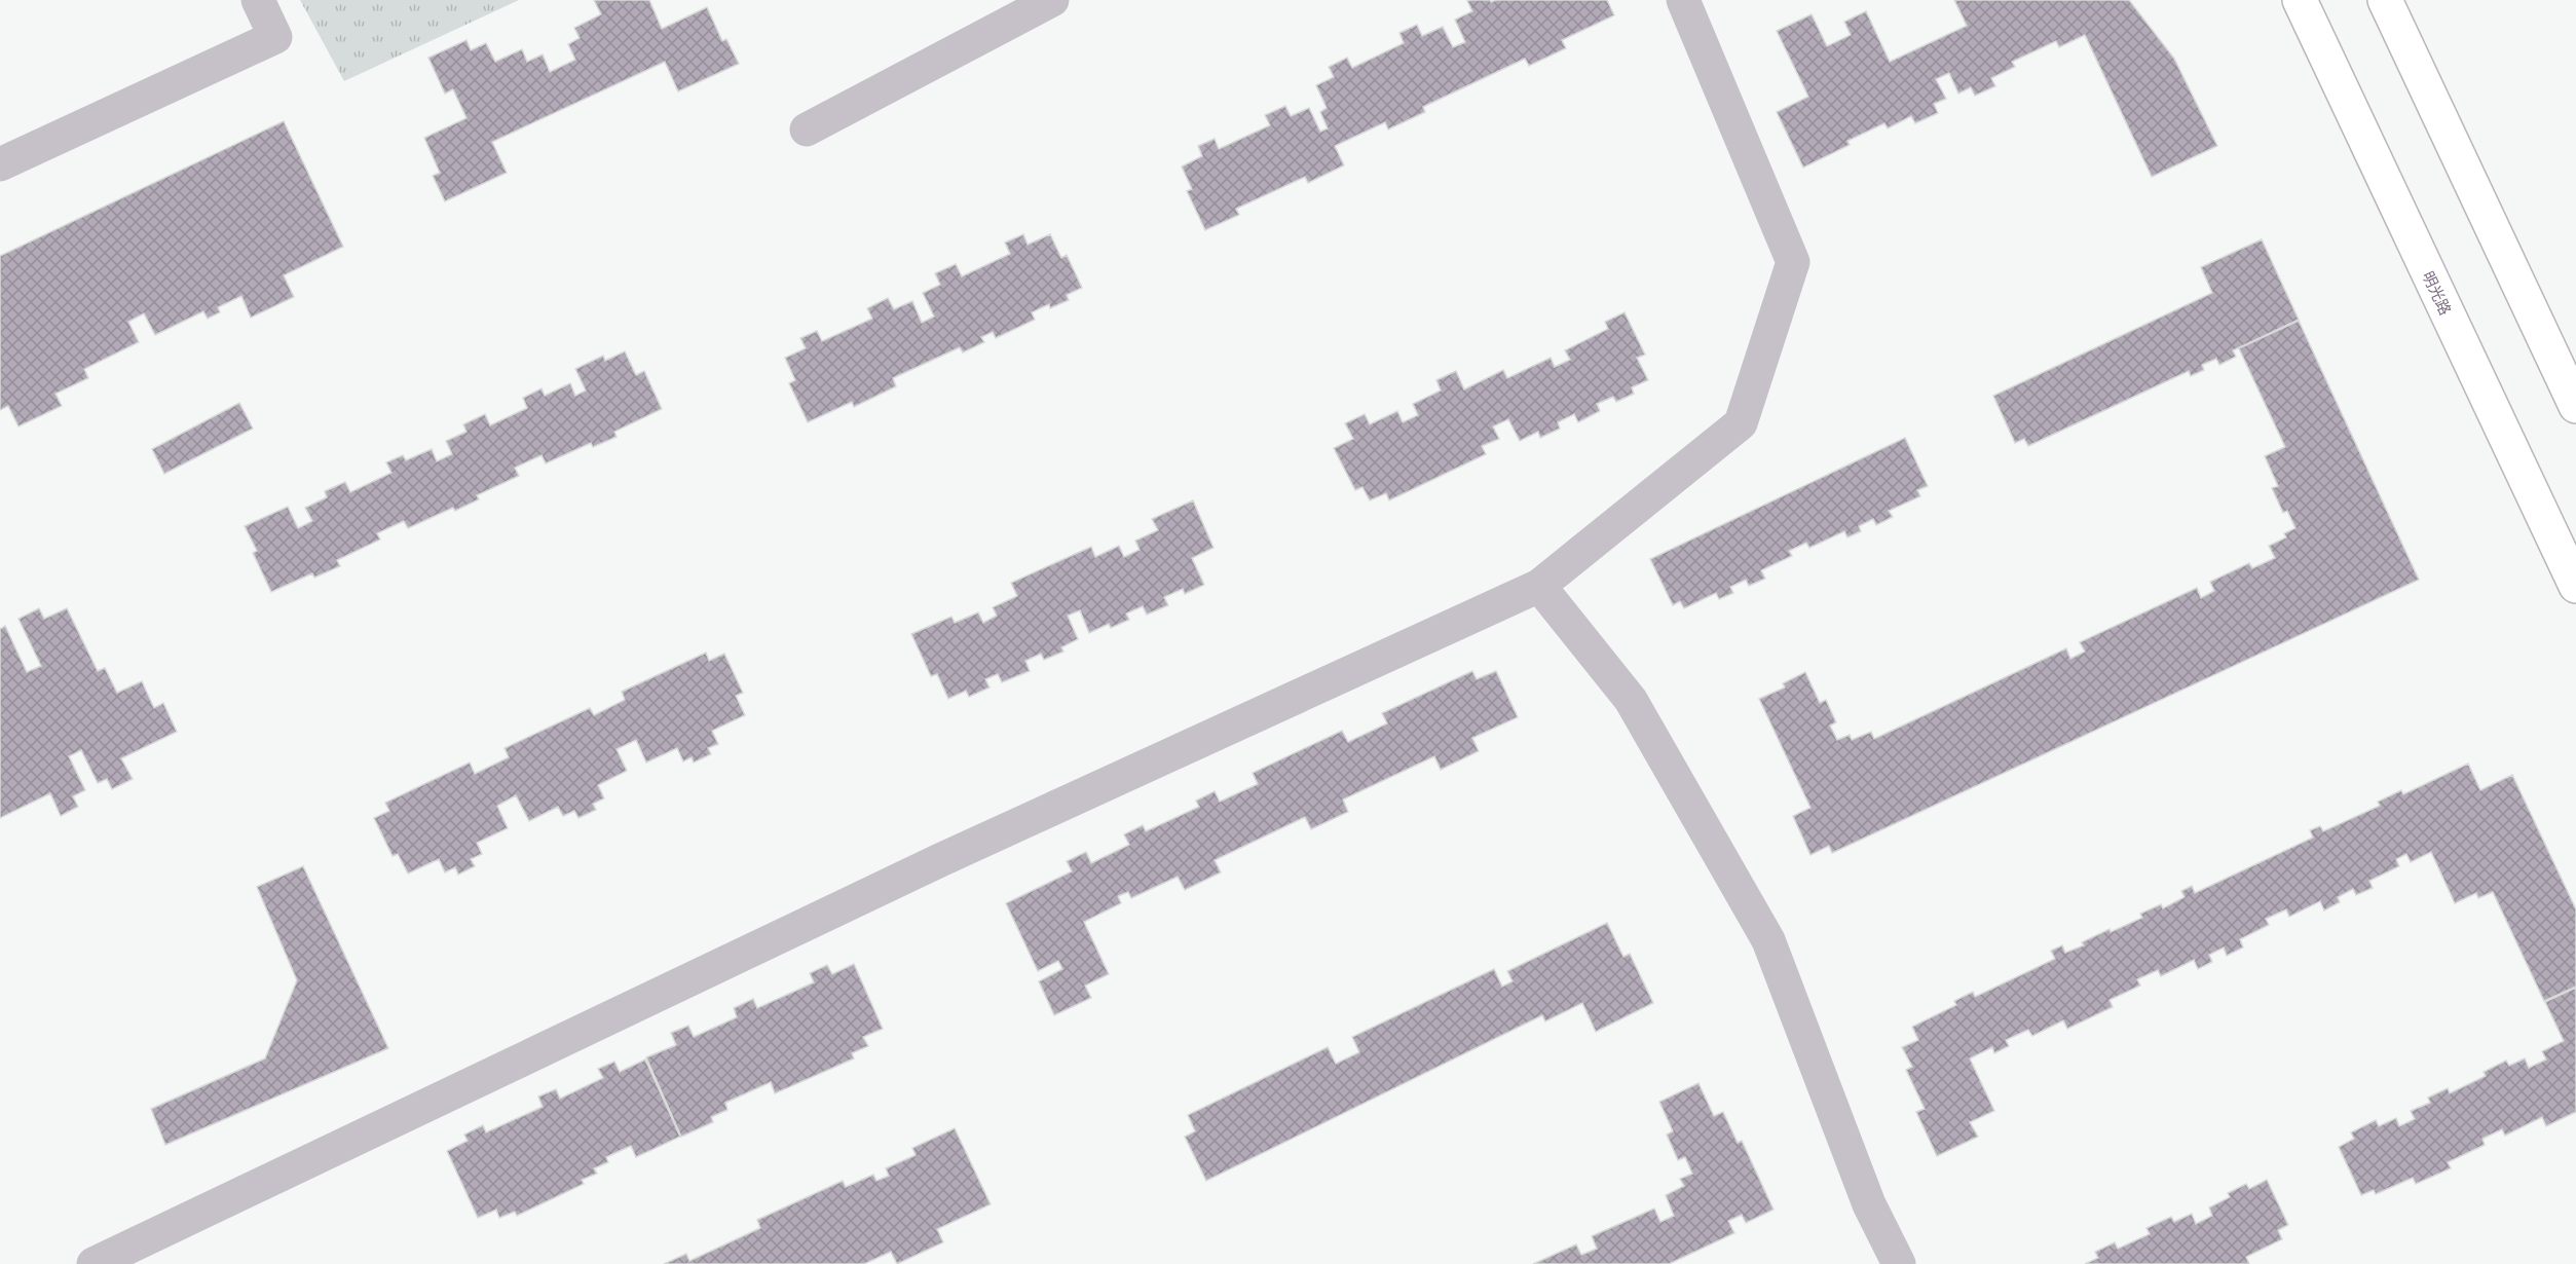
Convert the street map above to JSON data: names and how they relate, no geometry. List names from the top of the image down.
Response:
{
  "streets": {
    "main road": ["明光路"]
  }
}
